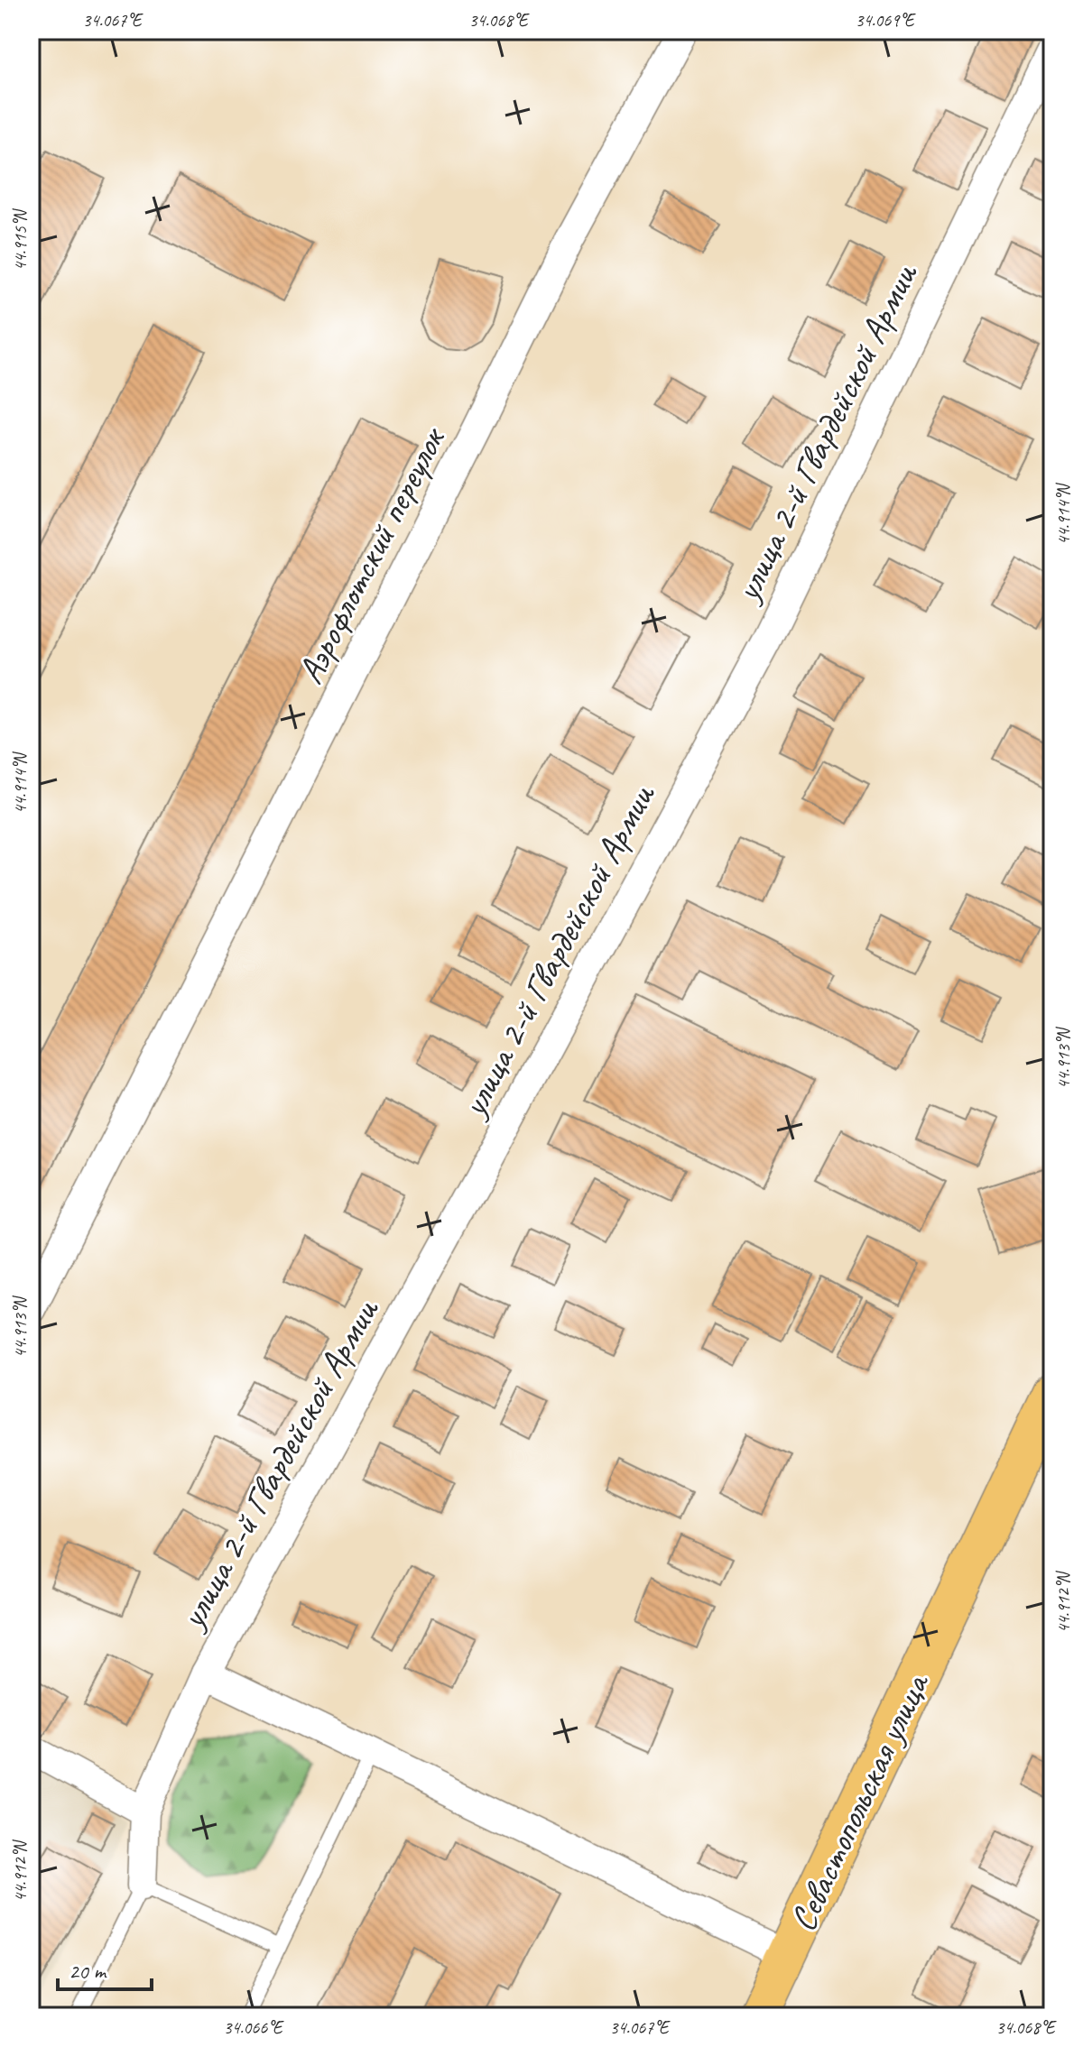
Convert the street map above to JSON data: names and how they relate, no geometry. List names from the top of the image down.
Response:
{
  "streets": {
    "main road": ["Севастопольская улица"],
    "street": ["улица 2-й Гвардейской Армии", "Аэрофлотский переулок"]
  },
  "scale_bar": "20 m",
  "coordinates": [
    "34.067°E",
    "34.068°E",
    "34.069°E",
    "44.915°N",
    "44.914°N",
    "44.913°N",
    "44.912°N",
    "34.066°E"
  ]
}
